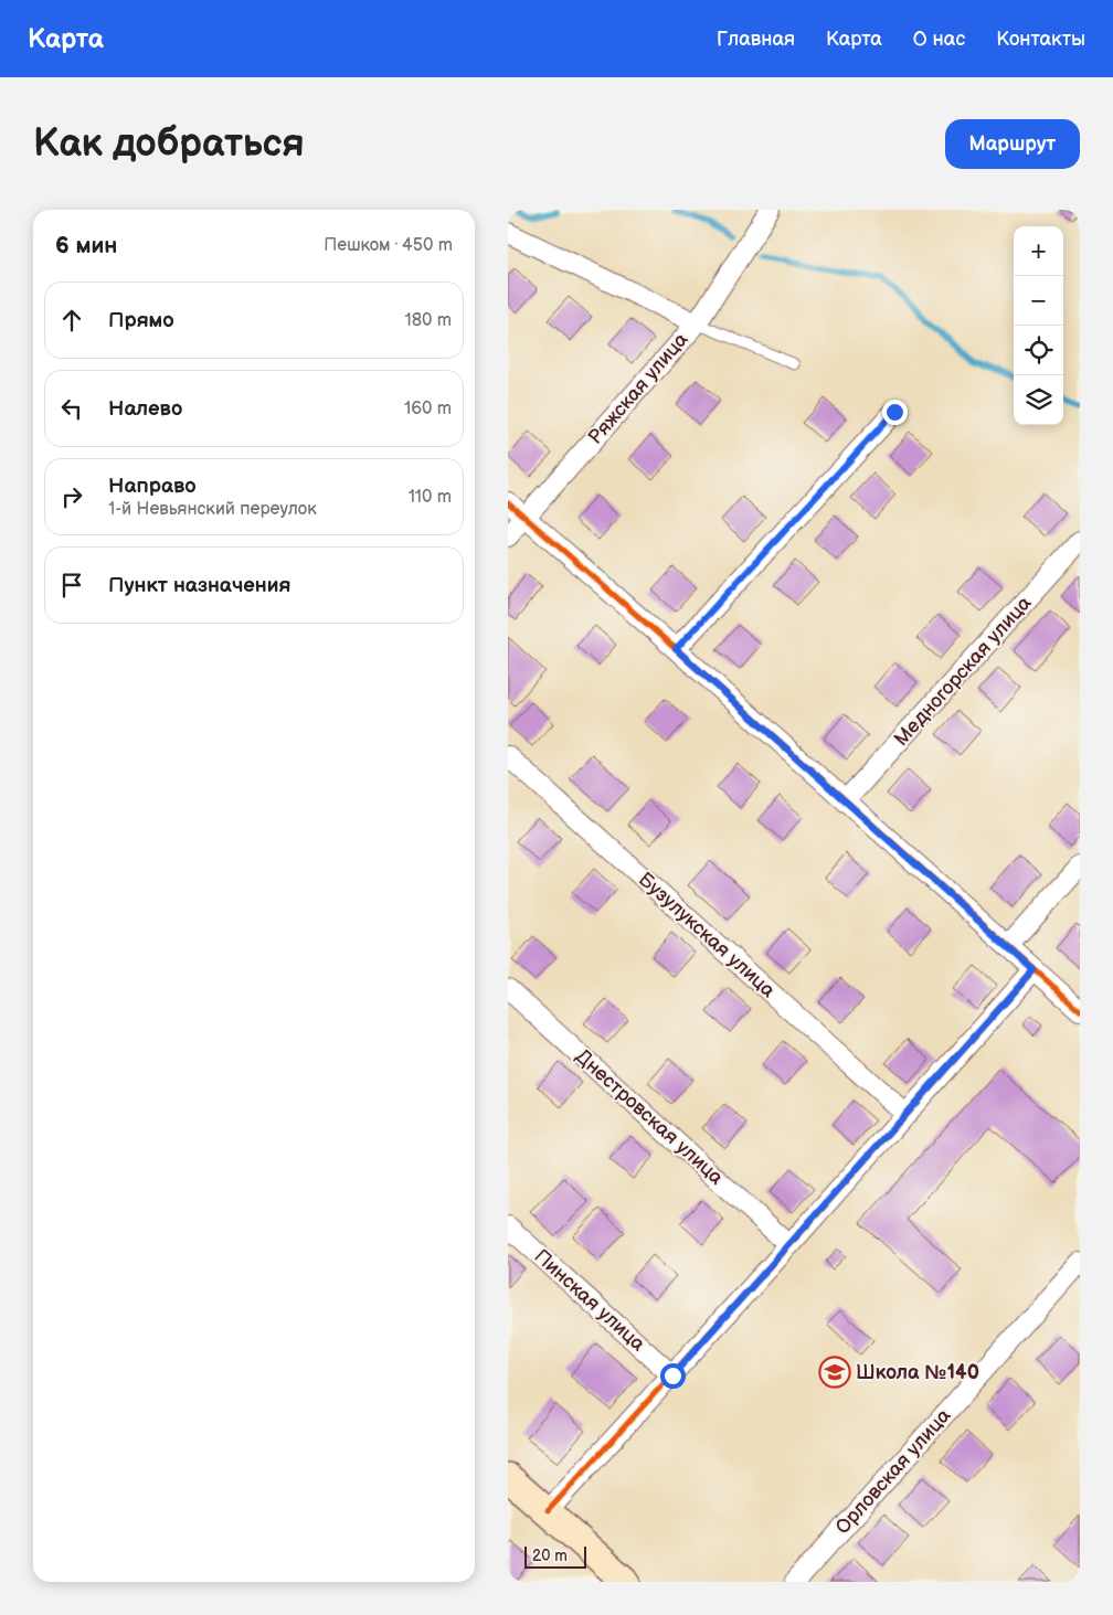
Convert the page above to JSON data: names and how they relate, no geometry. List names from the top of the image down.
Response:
{
  "streets": {
    "street": [
      "Ряжская улица",
      "Медногорская улица",
      "Бузулукская улица",
      "Днестровская улица",
      "Пинская улица",
      "Орловская улица"
    ]
  },
  "places": {
    "school or university": ["Школа №140"]
  },
  "scale_bar": "20 m",
  "page": {
    "header": "Карта",
    "nav": [
      "Главная",
      "Карта",
      "О нас",
      "Контакты"
    ],
    "buttons": "Маршрут",
    "title": "Как добраться",
    "heading": ["6 мин", "Пешком · 450 m"],
    "map_buttons": ["+", "−"],
    "list": [
      ["Прямо", "180 m"],
      ["Налево", "160 m"],
      ["Направо", "1-й Невьянский переулок", "110 m"],
      "Пункт назначения"
    ],
    "scale": "20 m"
  }
}
